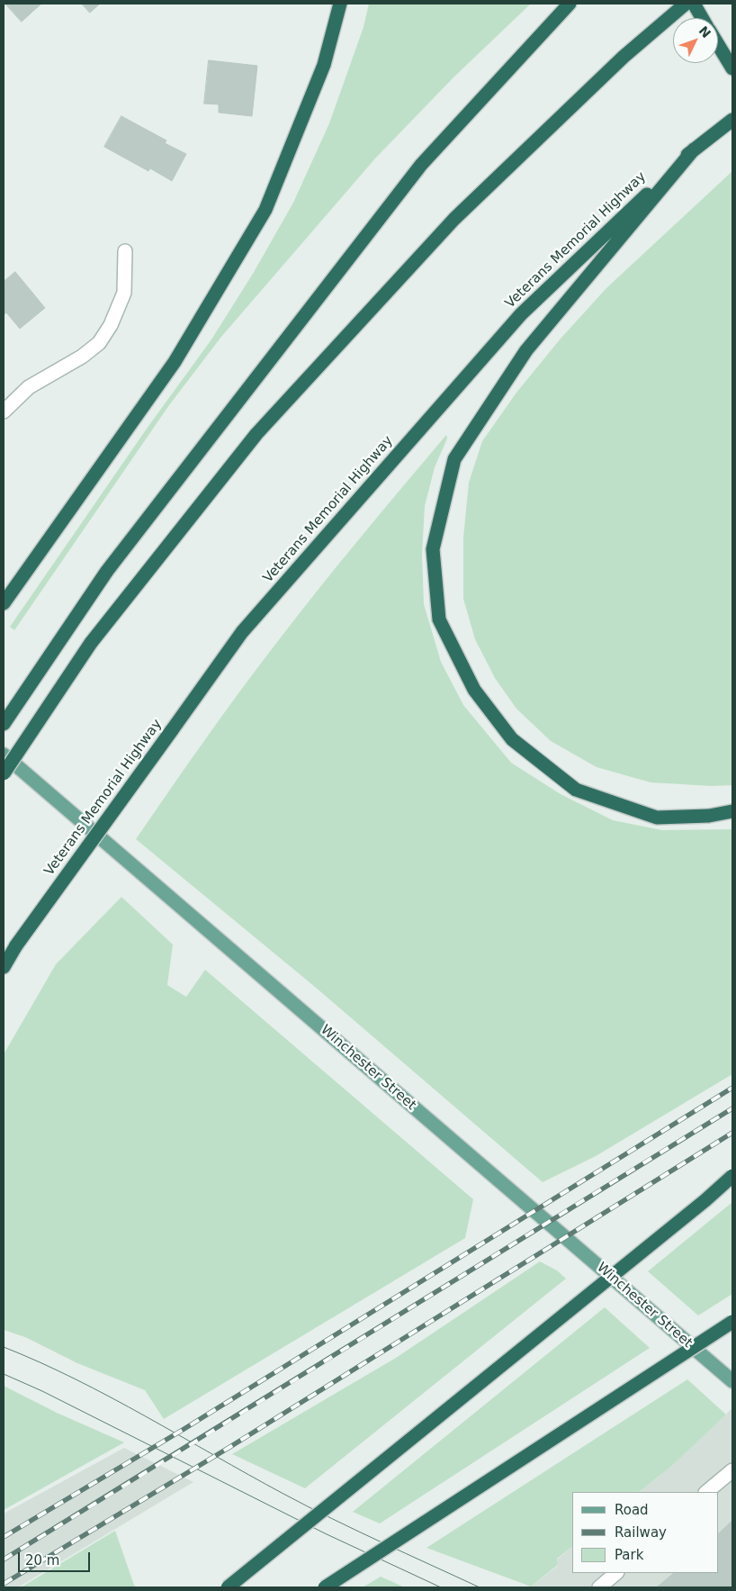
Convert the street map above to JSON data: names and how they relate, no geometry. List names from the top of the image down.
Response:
{
  "streets": {
    "highway": ["Veterans Memorial Highway"],
    "main road": ["Winchester Street"]
  },
  "legend": ["Road", "Railway", "Park"],
  "scale_bar": "20 m",
  "north": "top right"
}
